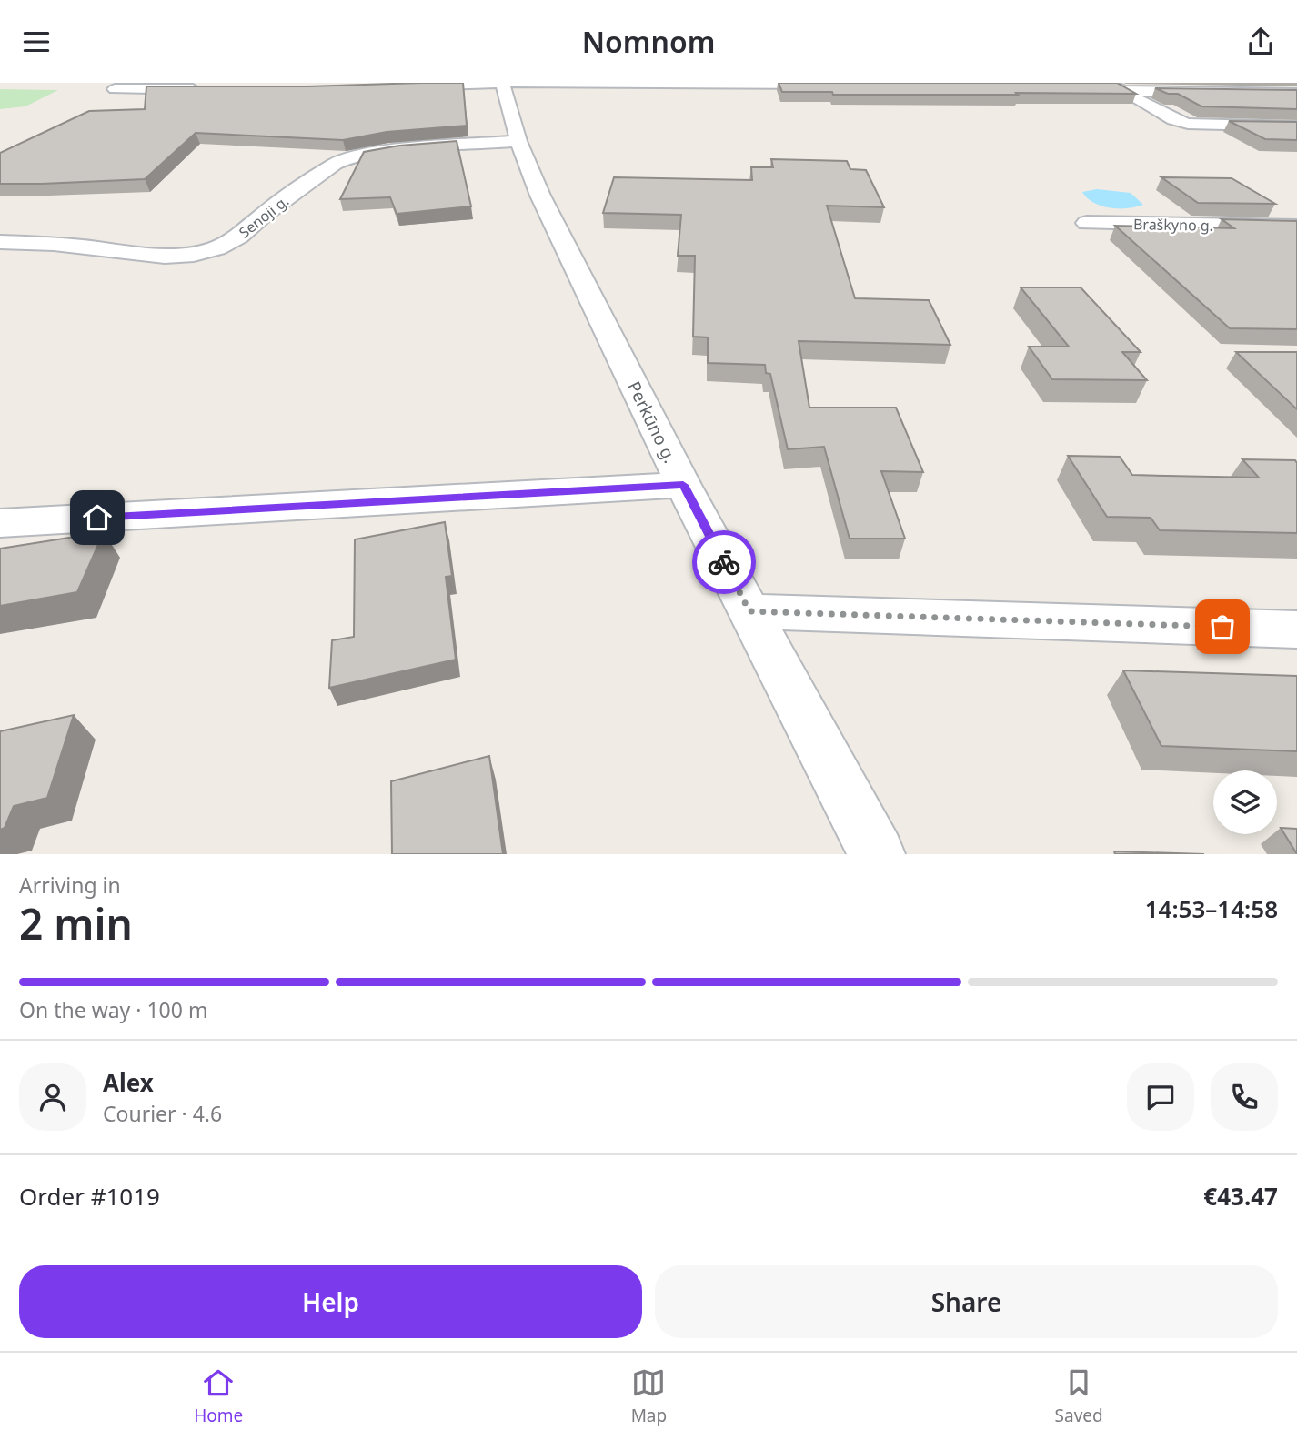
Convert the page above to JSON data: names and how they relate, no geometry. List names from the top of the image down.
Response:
{
  "streets": {
    "street": ["Senoji g.", "Braškyno g.", "Perkūno g."]
  },
  "crossings": [
    ["Senoji g.", "Perkūno g."]
  ],
  "page": {
    "header": "Nomnom",
    "heading": ["2 min", "Arriving in", "14:53–14:58"],
    "panel": [
      "Alex",
      "Courier · 4.6",
      "Order #1019",
      "€43.47"
    ],
    "bar": "On the way · 100 m",
    "buttons": ["Help", "Share"],
    "tabs": ["Home", "Map", "Saved"]
  }
}
